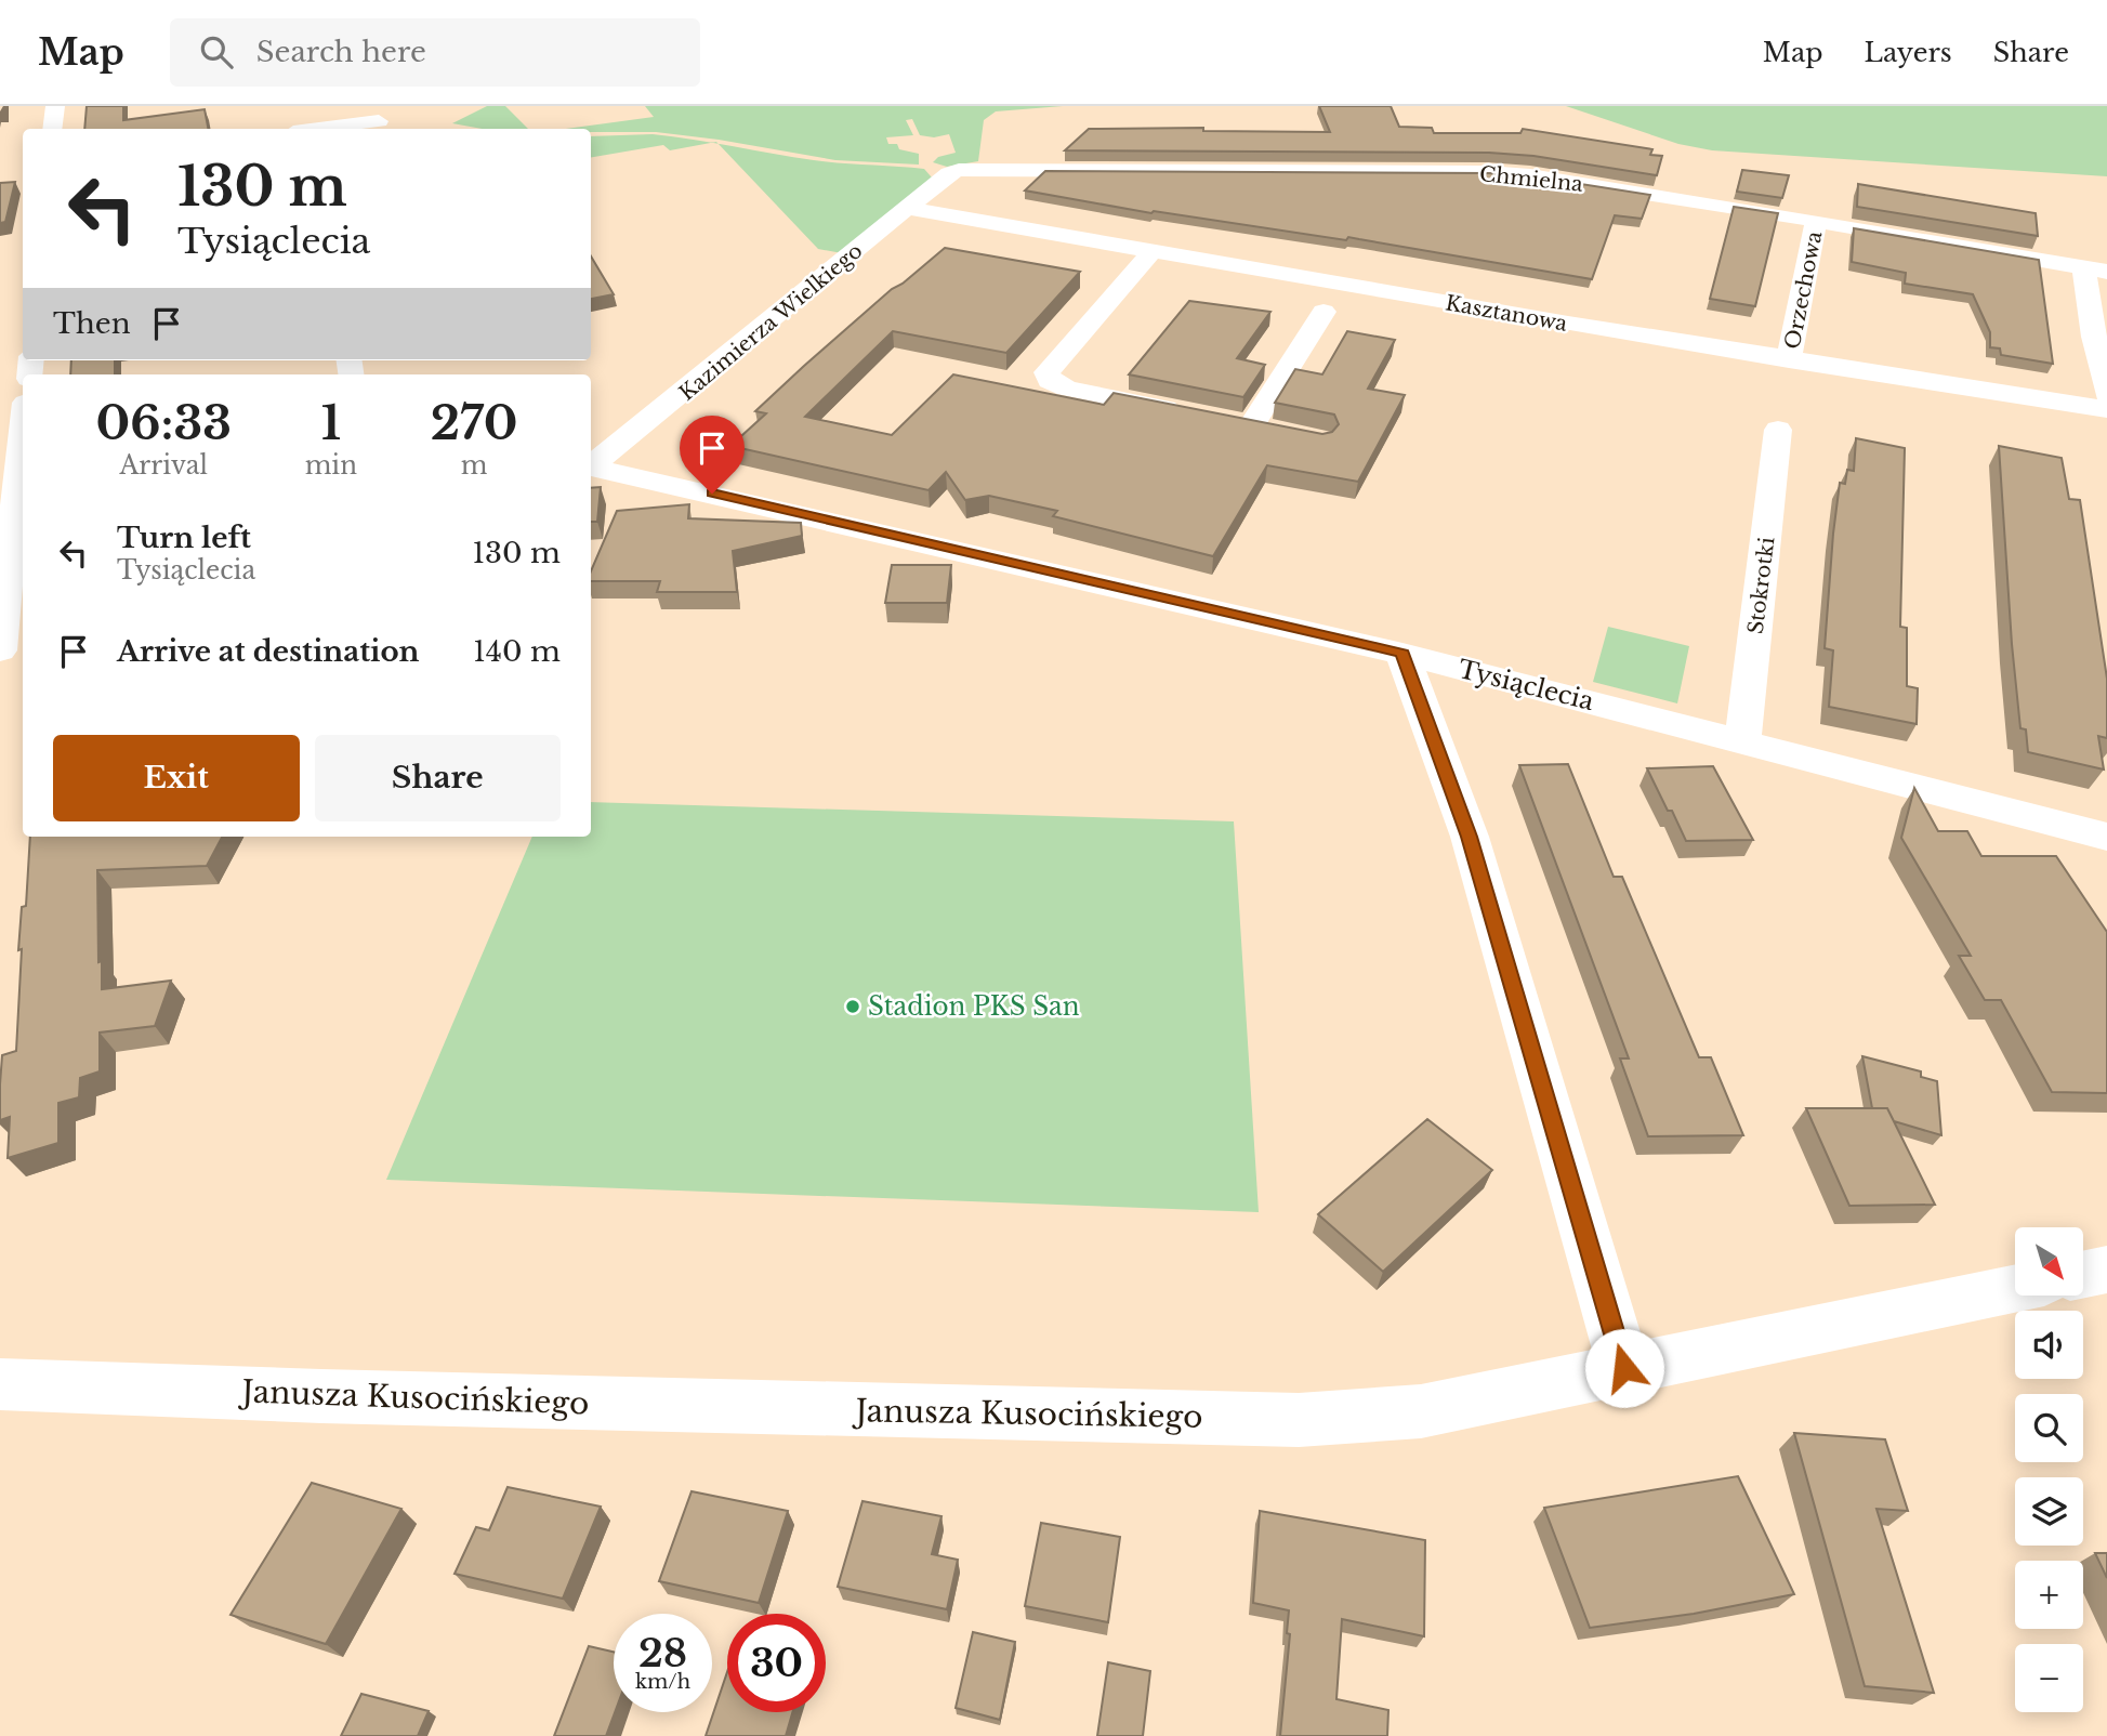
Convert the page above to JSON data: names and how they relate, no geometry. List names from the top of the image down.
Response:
{
  "streets": {
    "street": [
      "Chmielna",
      "Orzechowa",
      "Kasztanowa",
      "Kazimierza Wielkiego",
      "Stokrotki",
      "Tysiąclecia",
      "Janusza Kusocińskiego"
    ]
  },
  "crossings": [
    ["Chmielna", "Orzechowa"],
    ["Chmielna", "Kazimierza Wielkiego"],
    ["Orzechowa", "Kasztanowa"],
    ["Kasztanowa", "Kazimierza Wielkiego"],
    ["Stokrotki", "Tysiąclecia"]
  ],
  "places": ["Stadion PKS San"],
  "north": "bottom right",
  "page": {
    "header": "Map",
    "search": "Search here",
    "nav": ["Map", "Layers", "Share"],
    "turn": ["130 m", "Tysiąclecia"],
    "then": "Then",
    "eta": [
      "06:33",
      "Arrival",
      "1",
      "min",
      "270",
      "m"
    ],
    "list": [
      {
        "name": "Turn left",
        "note": "Tysiąclecia",
        "value": "130 m"
      },
      {
        "name": "Arrive at destination",
        "value": "140 m"
      }
    ],
    "buttons": ["Exit", "Share"],
    "map_buttons": ["+", "−"],
    "speed": "28 km/h",
    "limit": "30"
  }
}
